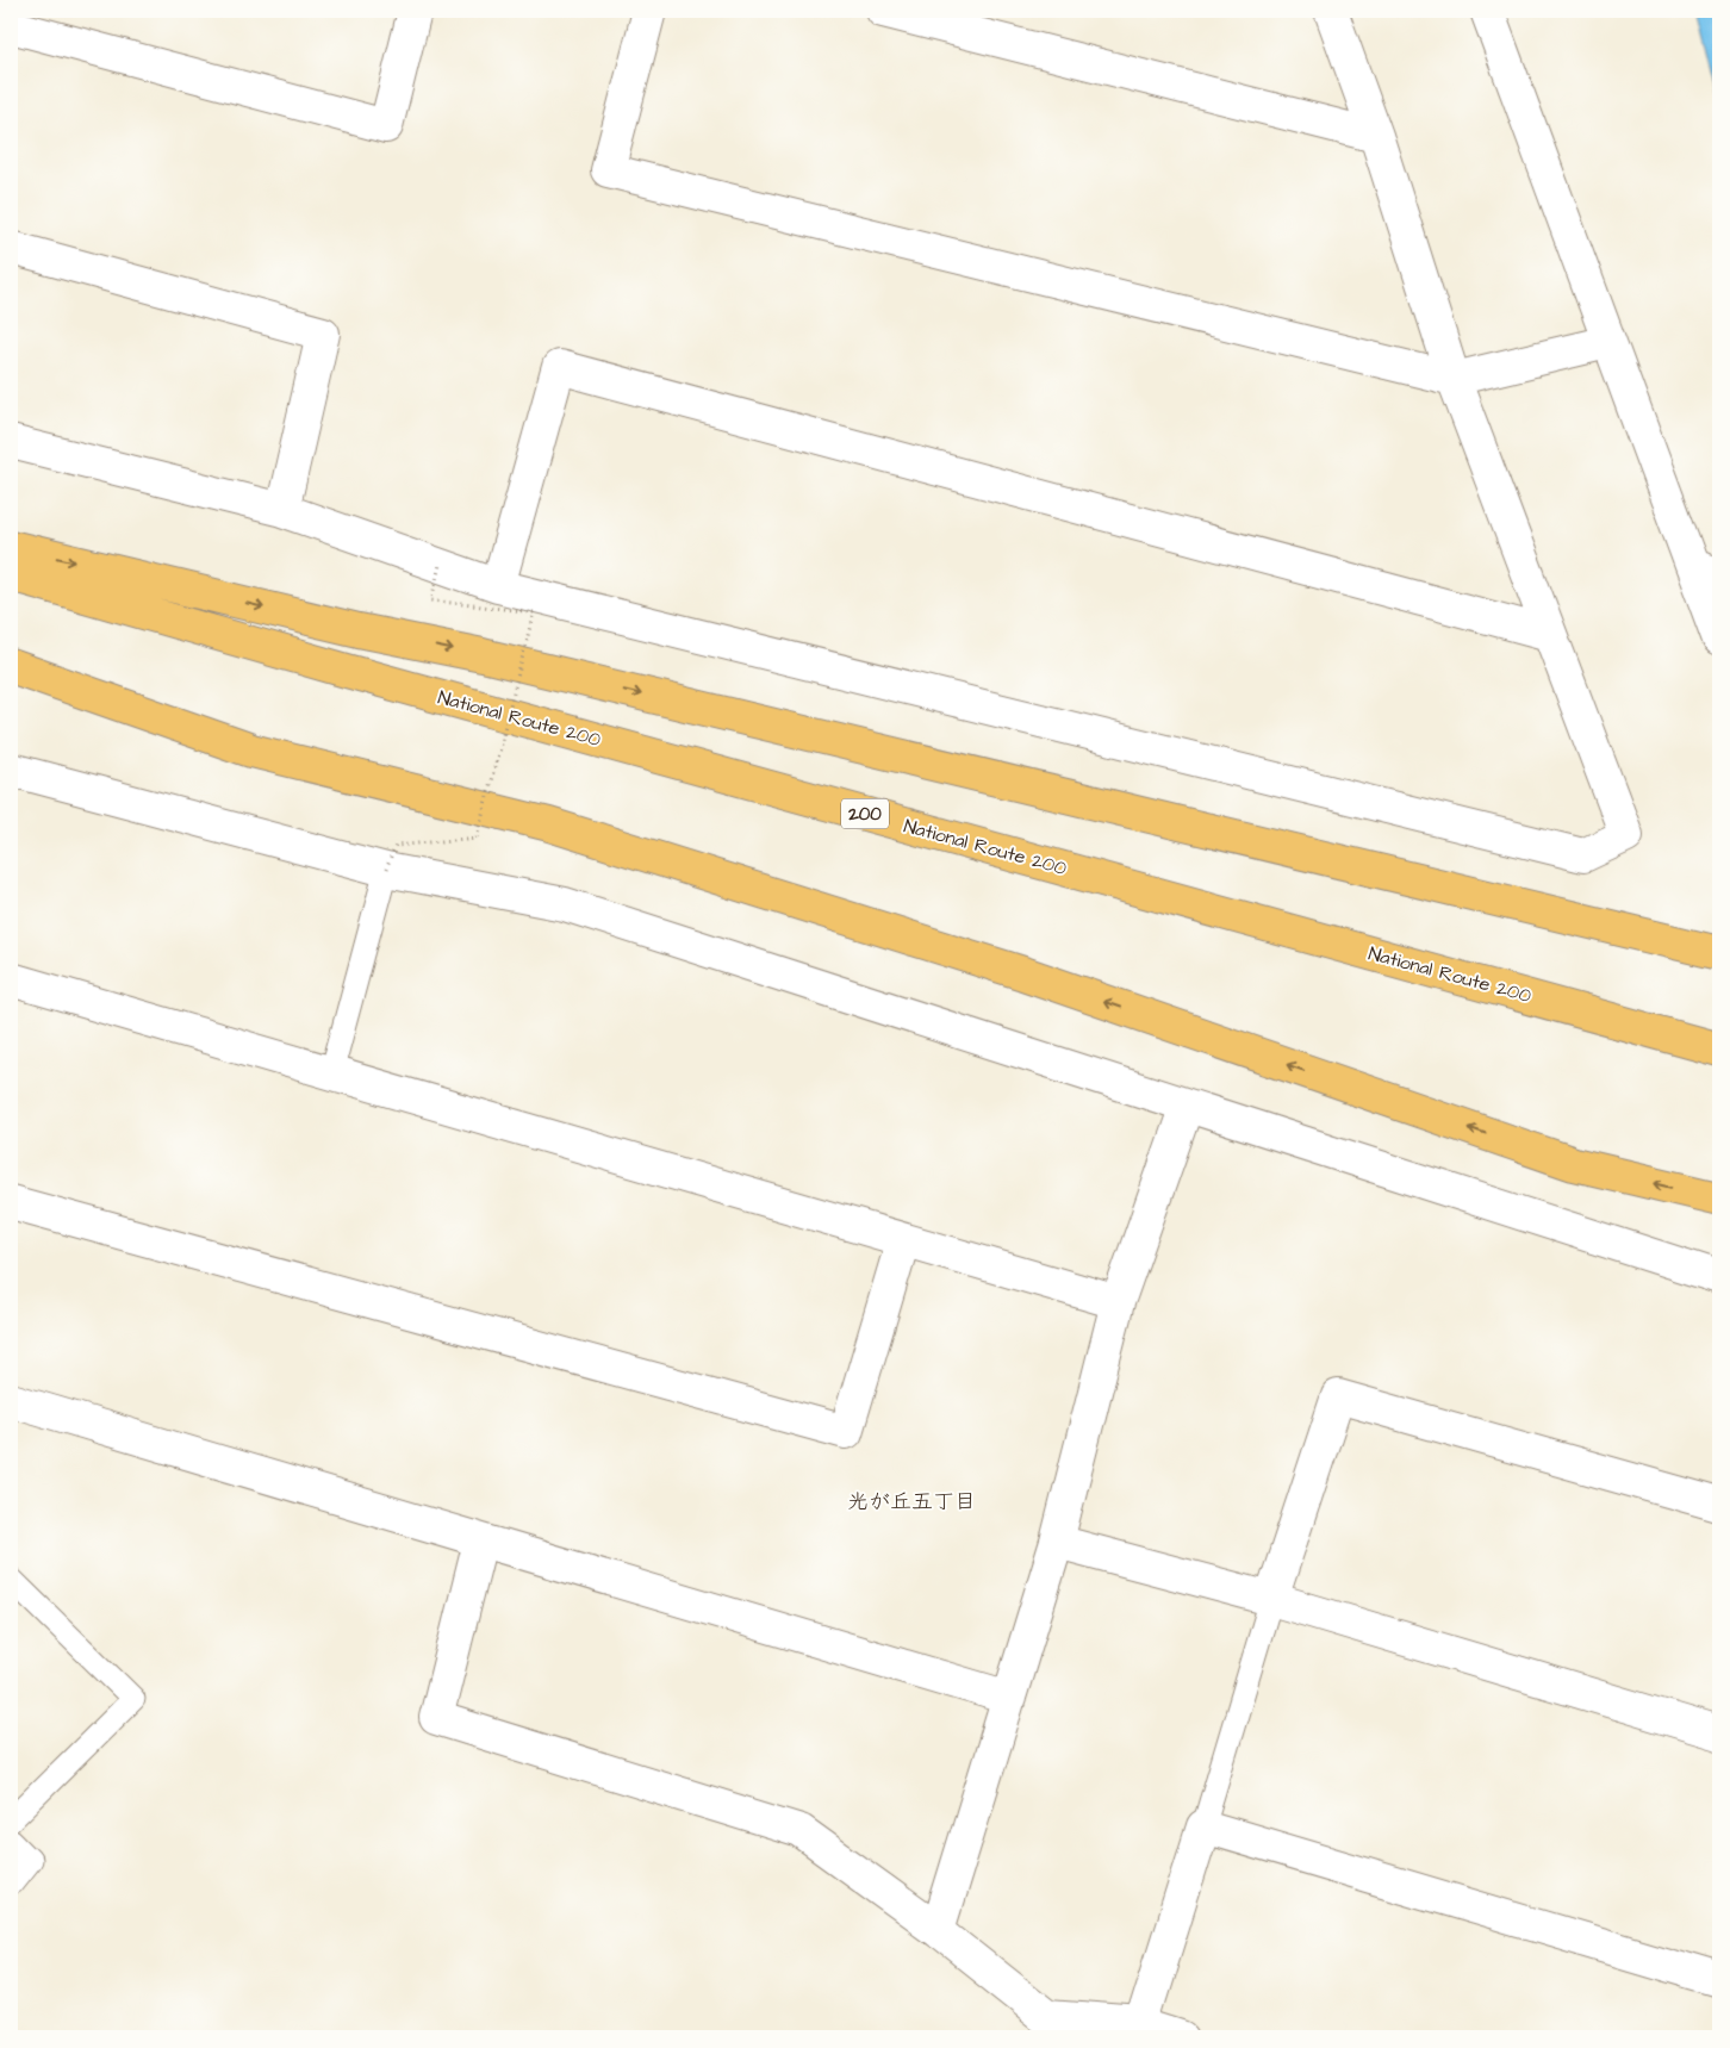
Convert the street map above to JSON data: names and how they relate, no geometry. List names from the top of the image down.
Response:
{
  "streets": {
    "highway": ["National Route 200", "200"]
  },
  "districts": ["光が丘五丁目"]
}
